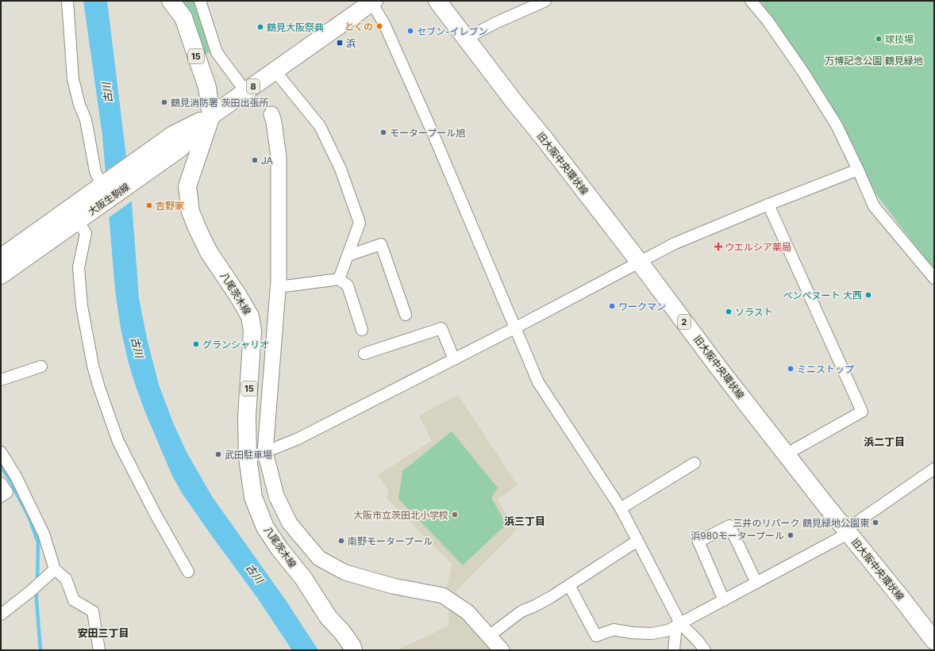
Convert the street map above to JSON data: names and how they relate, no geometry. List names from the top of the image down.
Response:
{
  "streets": {
    "main road": [
      "15",
      "8",
      "旧大阪中央環状線",
      "大阪生駒線",
      "八尾茨木線",
      "2"
    ]
  },
  "crossings": [
    ["大阪生駒線", "八尾茨木線"]
  ],
  "districts": ["浜二丁目", "浜三丁目", "安田三丁目"],
  "water": ["古川"],
  "parks": ["万博記念公園 鶴見緑地"],
  "places": {
    "other": [
      "とくの",
      "鶴見大阪祭典",
      "セブン-イレブン",
      "球技場",
      "鶴見消防署 茨田出張所",
      "モータープール旭",
      "JA",
      "吉野家",
      "ベンベヌート 大西",
      "ワークマン",
      "ソラスト",
      "グランシャリオ",
      "ミニストップ",
      "武田駐車場",
      "大阪市立茨田北小学校",
      "三井のリパーク 鶴見緑地公園東",
      "浜980モータープール",
      "南野モータープール"
    ],
    "transit": ["浜"],
    "health": ["ウエルシア薬局"]
  }
}
